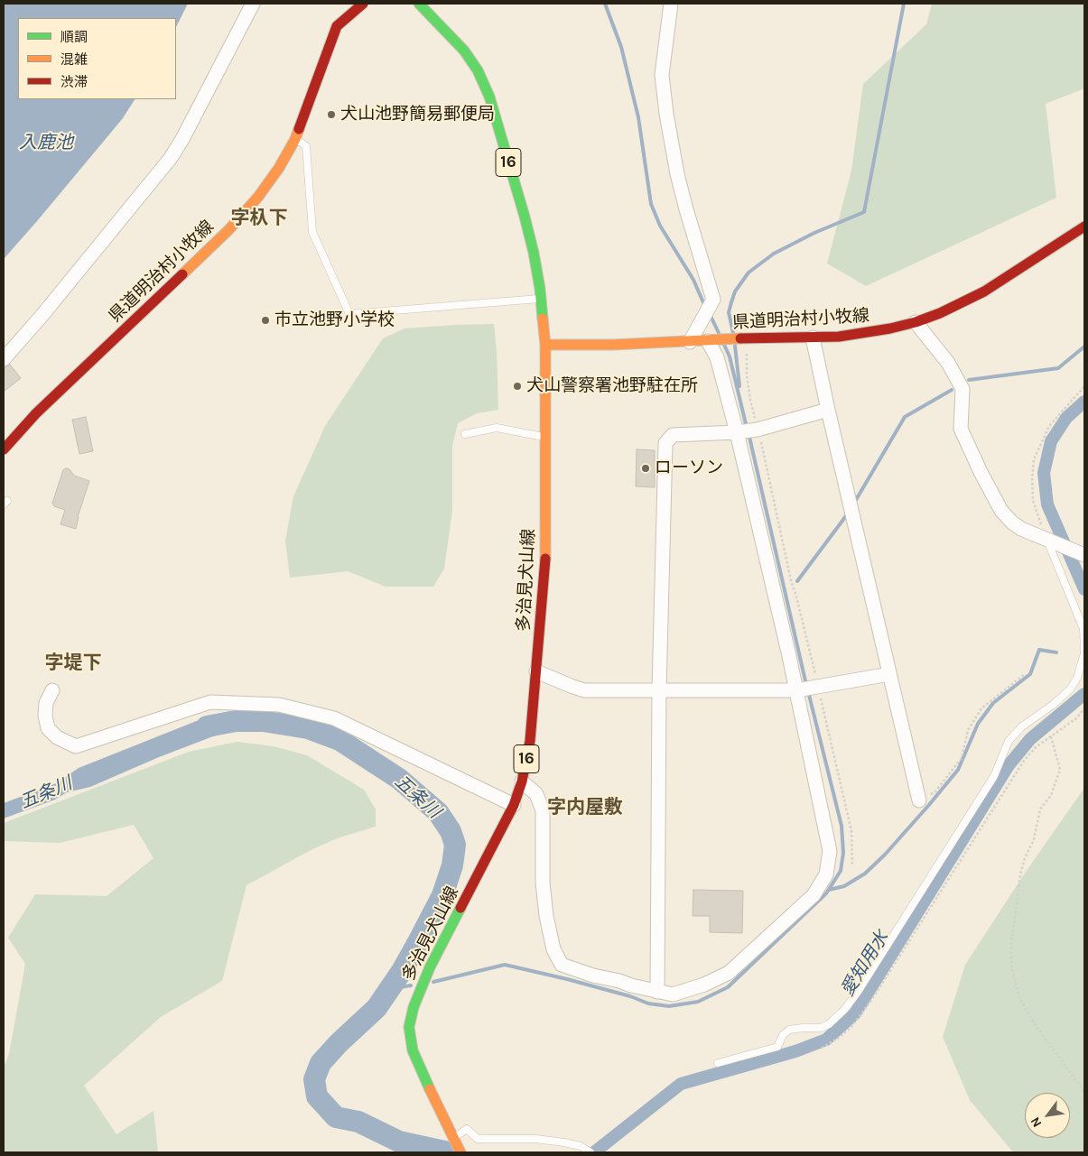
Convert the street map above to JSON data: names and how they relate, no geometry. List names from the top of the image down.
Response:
{
  "streets": {
    "main road": ["16", "県道明治村小牧線", "多治見犬山線"]
  },
  "crossings": [
    ["県道明治村小牧線", "多治見犬山線"]
  ],
  "districts": ["字杁下", "字堤下", "字内屋敷"],
  "water": ["入鹿池", "五条川", "愛知用水"],
  "places": [
    "犬山池野簡易郵便局",
    "市立池野小学校",
    "犬山警察署池野駐在所",
    "ローソン"
  ],
  "legend": ["順調", "混雑", "渋滞"],
  "north": "bottom left"
}
